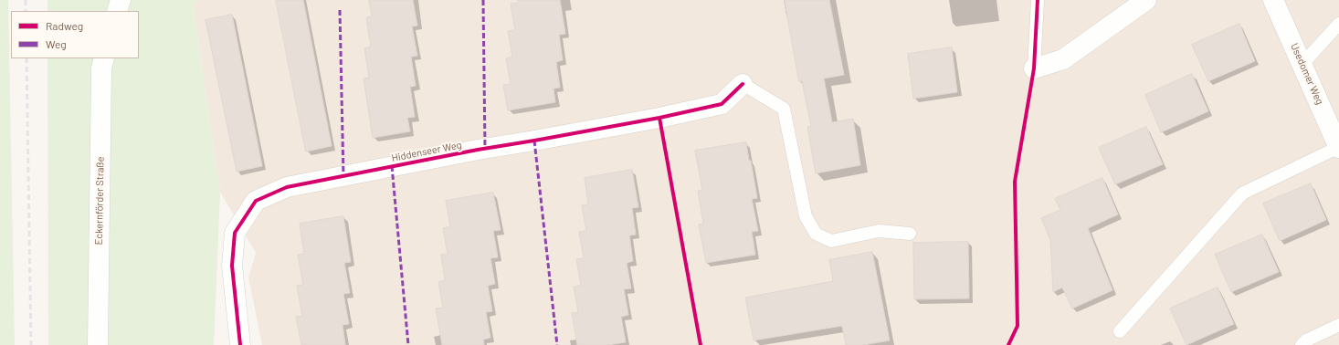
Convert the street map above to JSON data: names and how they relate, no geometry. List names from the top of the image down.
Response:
{
  "streets": {
    "street": ["Usedomer Weg", "Hiddenseer Weg", "Eckernförder Straße"]
  },
  "legend": ["Radweg", "Weg"]
}
